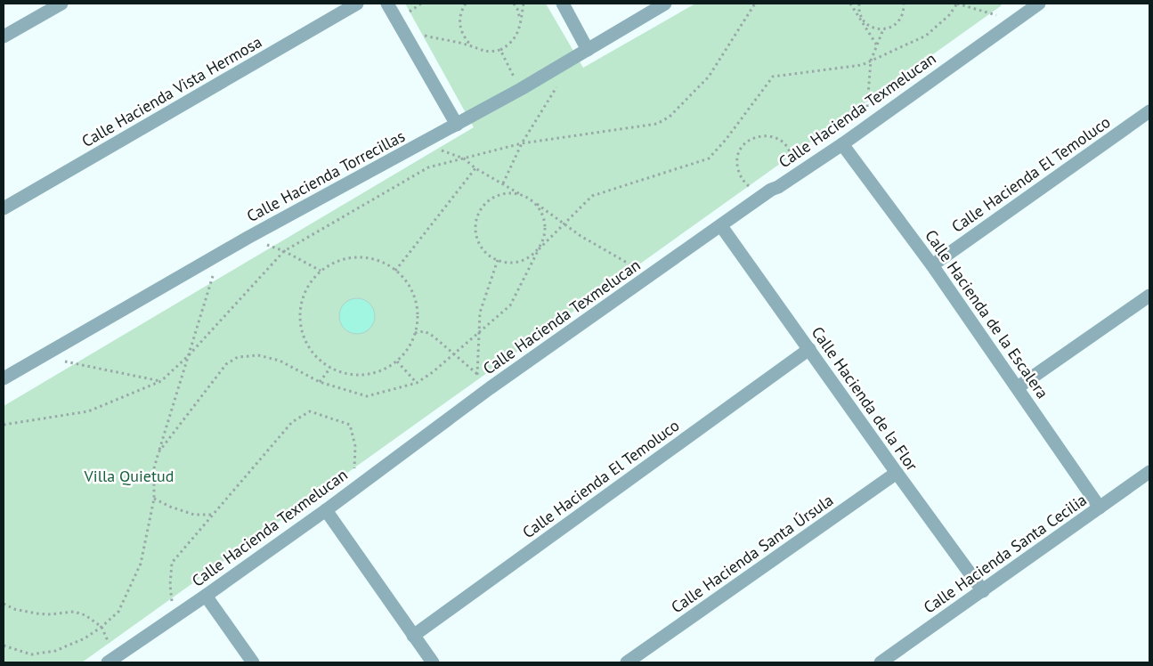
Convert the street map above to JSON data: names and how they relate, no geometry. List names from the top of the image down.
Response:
{
  "streets": {
    "street": [
      "Calle Hacienda Vista Hermosa",
      "Calle Hacienda Texmelucan",
      "Calle Hacienda El Temoluco",
      "Calle Hacienda Torrecillas",
      "Calle Hacienda de la Escalera",
      "Calle Hacienda de la Flor",
      "Calle Hacienda Santa Úrsula",
      "Calle Hacienda Santa Cecilia"
    ]
  },
  "crossings": [
    ["Calle Hacienda Texmelucan", "Calle Hacienda de la Escalera"],
    ["Calle Hacienda Texmelucan", "Calle Hacienda de la Flor"],
    ["Calle Hacienda El Temoluco", "Calle Hacienda de la Escalera"],
    ["Calle Hacienda El Temoluco", "Calle Hacienda de la Flor"],
    ["Calle Hacienda de la Escalera", "Calle Hacienda Santa Cecilia"],
    ["Calle Hacienda de la Flor", "Calle Hacienda Santa Úrsula"],
    ["Calle Hacienda de la Flor", "Calle Hacienda Santa Cecilia"]
  ],
  "parks": ["Villa Quietud"]
}
